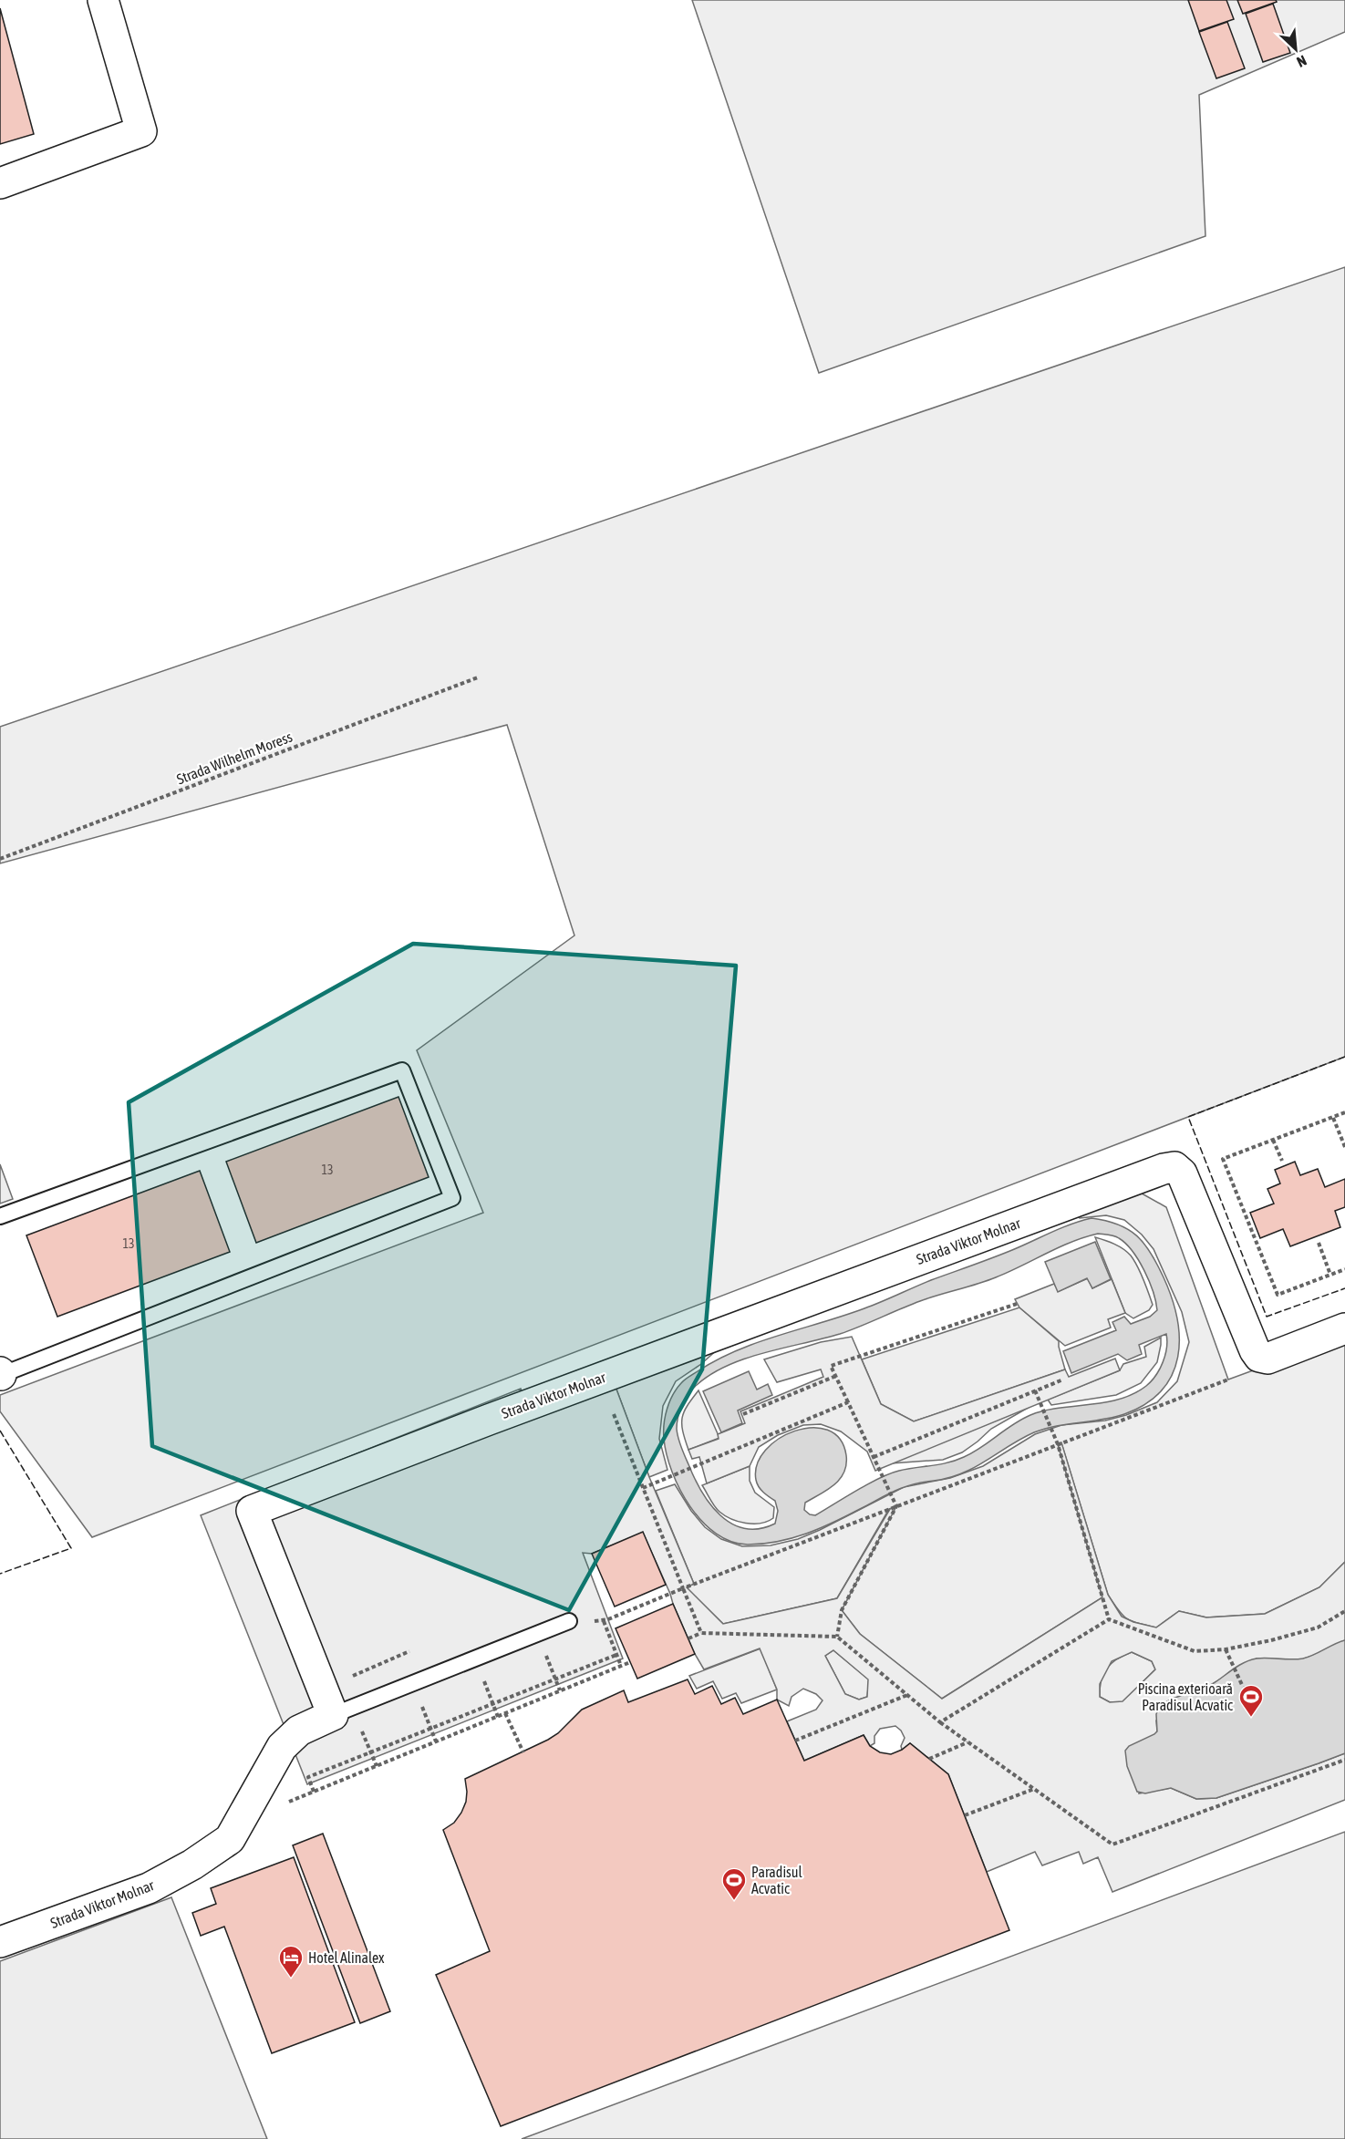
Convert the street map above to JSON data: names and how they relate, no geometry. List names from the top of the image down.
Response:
{
  "streets": {
    "street": ["Strada Viktor Molnar"],
    "path": ["Strada Wilhelm Moress"]
  },
  "places": {
    "sports": ["Piscina exterioară Paradisul Acvatic", "Paradisul Acvatic"],
    "hotel": ["Hotel Alinalex"]
  },
  "house_numbers": ["13", "13"],
  "north": "bottom right"
}
